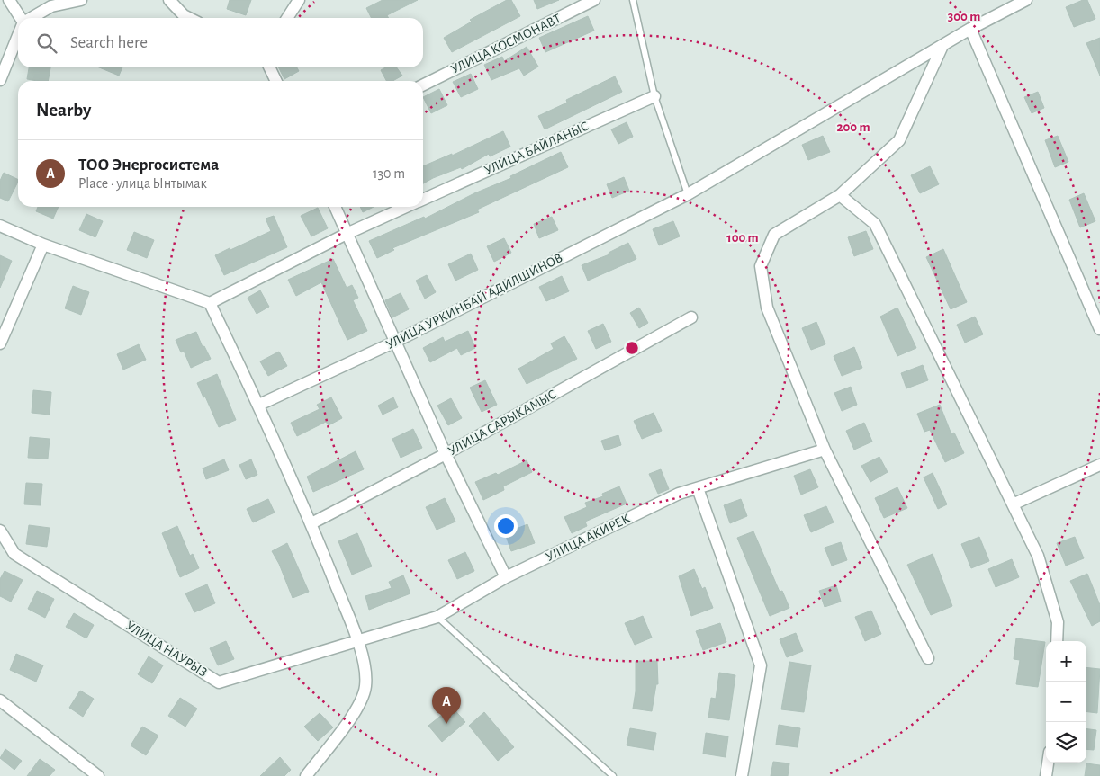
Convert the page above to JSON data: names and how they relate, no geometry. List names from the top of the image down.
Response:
{
  "streets": {
    "street": [
      "УЛИЦА КОСМОНАВТ",
      "УЛИЦА БАЙЛАНЫС",
      "УЛИЦА УРКИНБАЙ АДИЛШИНОВ",
      "УЛИЦА САРЫКАМЫС",
      "УЛИЦА АКИРЕК",
      "УЛИЦА НАУРЫЗ"
    ]
  },
  "crossings": [
    ["УЛИЦА АКИРЕК", "УЛИЦА НАУРЫЗ"]
  ],
  "page": {
    "search": "Search here",
    "heading": "Nearby",
    "list": [
      {
        "mark": "A",
        "name": "ТОО Энергосистема",
        "note": "Place · улица Ынтымак",
        "value": "130 m"
      }
    ],
    "map_buttons": ["+", "−"],
    "pins": "A"
  },
  "rings": ["300 m", "200 m", "100 m"]
}
